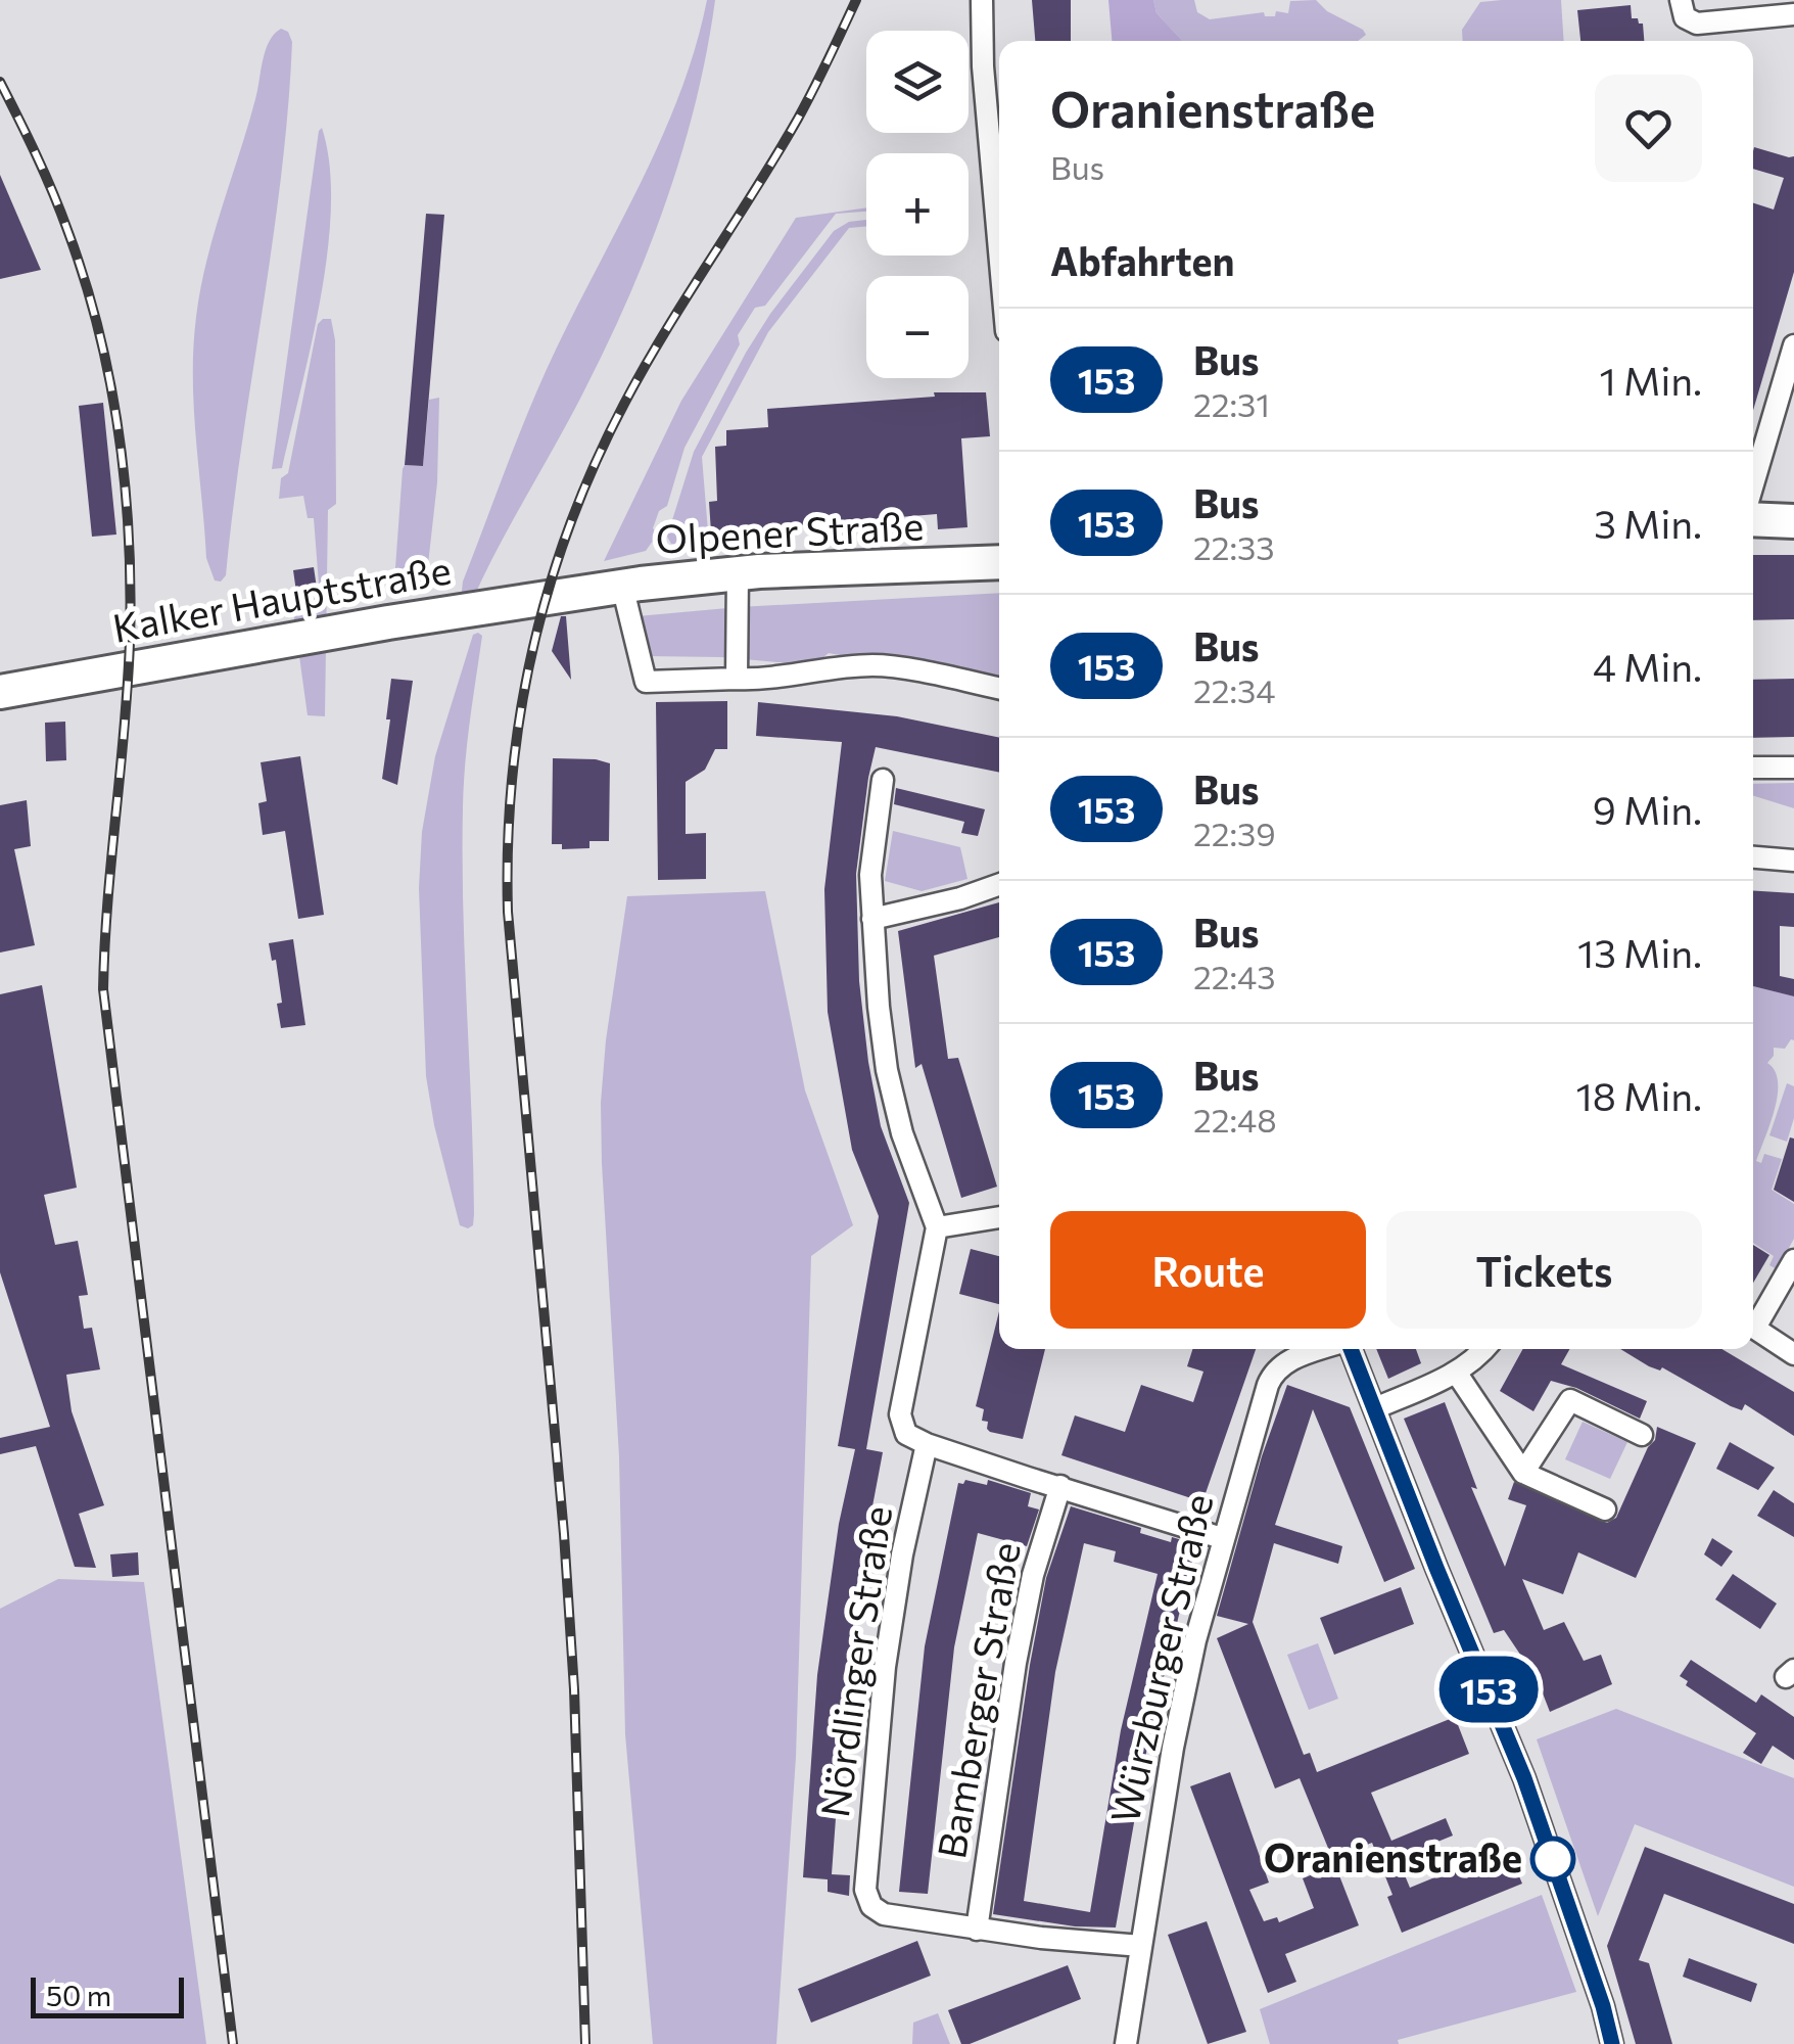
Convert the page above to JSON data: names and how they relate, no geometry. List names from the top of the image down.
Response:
{
  "streets": {
    "main road": ["Olpener Straße", "Kalker Hauptstraße"],
    "street": ["Würzburger Straße", "Nördlinger Straße", "Bamberger Straße"]
  },
  "crossings": [
    ["Olpener Straße", "Kalker Hauptstraße"],
    ["Nördlinger Straße", "Bamberger Straße"]
  ],
  "places": ["Oranienstraße"],
  "lines": ["bus line 153"],
  "scale_bar": "50 m",
  "page": {
    "on_map": "153",
    "map_buttons": ["+", "−"],
    "heading": [
      ["Oranienstraße", "Bus"],
      "Abfahrten"
    ],
    "list": [
      {
        "mark": "153",
        "name": "Bus",
        "note": "22:31",
        "value": "1 Min."
      },
      {
        "mark": "153",
        "name": "Bus",
        "note": "22:33",
        "value": "3 Min."
      },
      {
        "mark": "153",
        "name": "Bus",
        "note": "22:34",
        "value": "4 Min."
      },
      {
        "mark": "153",
        "name": "Bus",
        "note": "22:39",
        "value": "9 Min."
      },
      {
        "mark": "153",
        "name": "Bus",
        "note": "22:43",
        "value": "13 Min."
      },
      {
        "mark": "153",
        "name": "Bus",
        "note": "22:48",
        "value": "18 Min."
      }
    ],
    "buttons": ["Route", "Tickets"],
    "scale": "50 m"
  }
}
